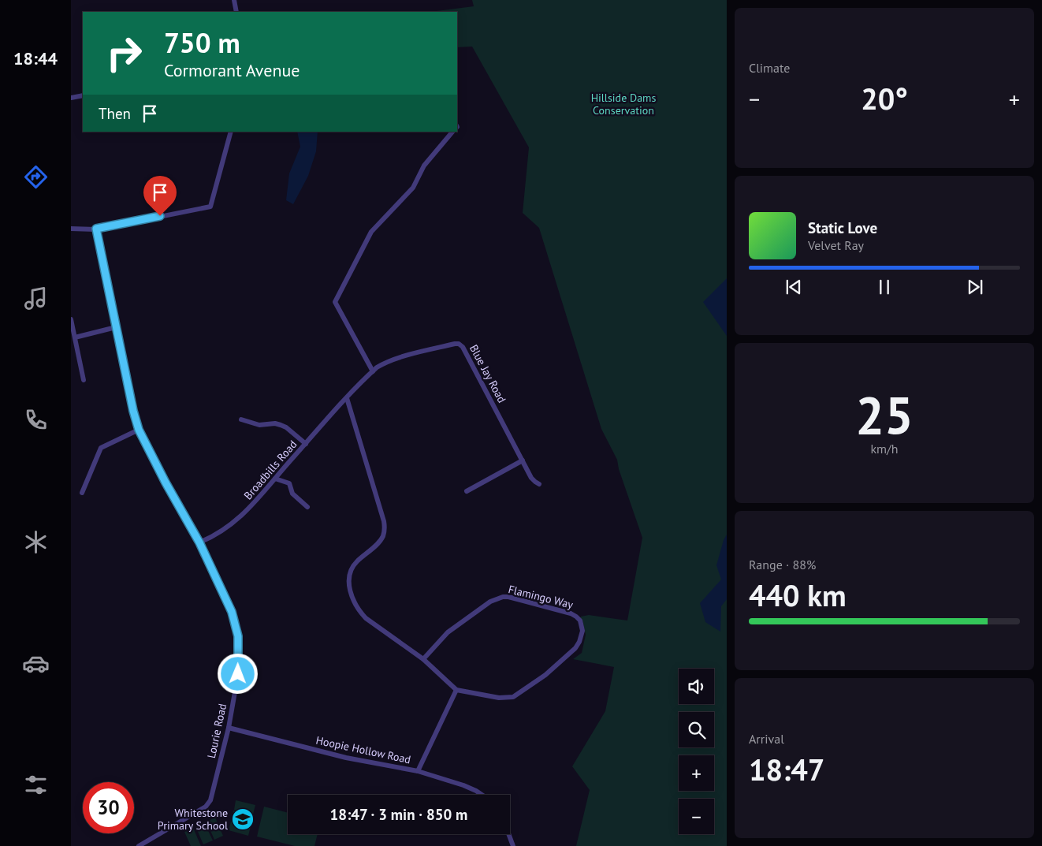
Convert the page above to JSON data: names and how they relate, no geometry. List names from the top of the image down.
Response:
{
  "streets": {
    "street": [
      "Blue Jay Road",
      "Broadbills Road",
      "Flamingo Way",
      "Lourie Road",
      "Hoopie Hollow Road"
    ]
  },
  "crossings": [
    ["Blue Jay Road", "Broadbills Road"],
    ["Broadbills Road", "Lourie Road"],
    ["Lourie Road", "Hoopie Hollow Road"]
  ],
  "parks": ["Hillside Dams Conservation"],
  "places": {
    "school or university": ["Whitestone Primary School"]
  },
  "page": {
    "tabs": "18:44",
    "tile": [
      "Climate",
      ["25", "km/h"],
      ["Range · 88%", "440 km"],
      ["Arrival", "18:47"]
    ],
    "turn": ["750 m", "Cormorant Avenue"],
    "heat": ["−", "20°", "+"],
    "then": "Then",
    "song": ["Static Love", "Velvet Ray"],
    "map_buttons": ["+", "−"],
    "limit": "30",
    "trip": "18:47 · 3 min · 850 m"
  }
}
